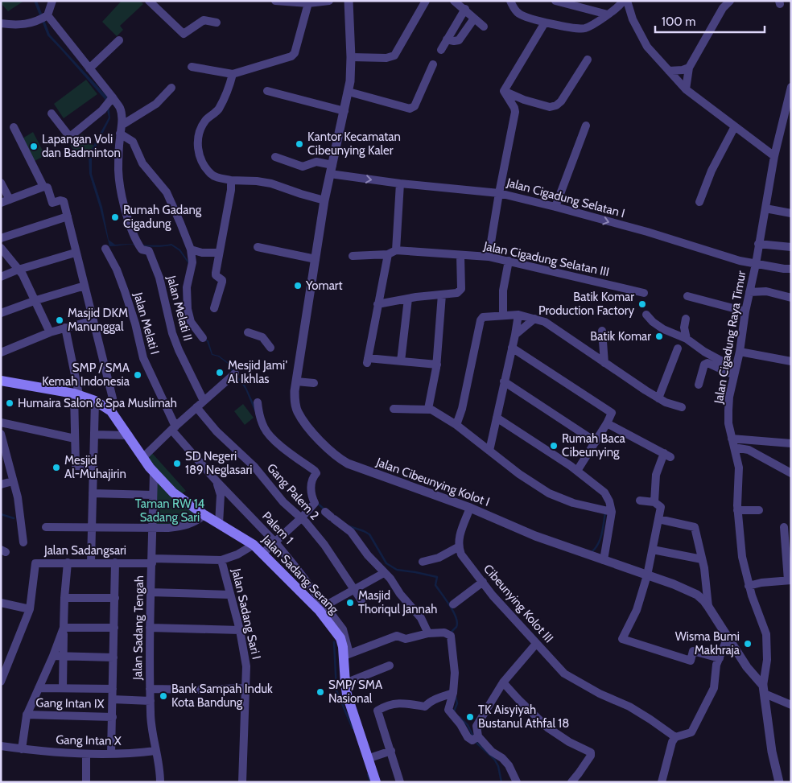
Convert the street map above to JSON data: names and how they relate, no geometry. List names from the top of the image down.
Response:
{
  "streets": {
    "main road": ["Jalan Sadang Serang"],
    "street": [
      "Jalan Cigadung Selatan I",
      "Jalan Cigadung Selatan III",
      "Jalan Melati II",
      "Jalan Melati I",
      "Jalan Cigadung Raya Timur",
      "Jalan Cibeunying Kolot I",
      "Gang Palem 2",
      "Palem 1",
      "Jalan Sadangsari",
      "Cibeunying Kolot III",
      "Jalan Sadang Sari I",
      "Jalan Sadang Tengah",
      "Gang Intan IX",
      "Gang Intan X"
    ]
  },
  "crossings": [
    ["Jalan Cigadung Selatan I", "Jalan Cigadung Raya Timur"],
    ["Jalan Cigadung Selatan I", "Jalan Cibeunying Kolot I"],
    ["Jalan Melati I", "Palem 1"],
    ["Jalan Cigadung Raya Timur", "Jalan Cibeunying Kolot I"],
    ["Palem 1", "Jalan Sadang Serang"],
    ["Jalan Sadangsari", "Jalan Sadang Sari I"],
    ["Jalan Sadangsari", "Jalan Sadang Tengah"],
    ["Jalan Sadang Serang", "Jalan Sadang Sari I"],
    ["Jalan Sadang Serang", "Jalan Sadang Tengah"],
    ["Jalan Sadang Tengah", "Gang Intan X"]
  ],
  "one_way": ["Jalan Cigadung Selatan I"],
  "parks": ["Taman RW 14 Sadang Sari"],
  "places": [
    "Kantor Kecamatan Cibeunying Kaler",
    "Lapangan Voli dan Badminton",
    "Rumah Gadang Cigadung",
    "Yomart",
    "Batik Komar Production Factory",
    "Masjid DKM Manunggal",
    "Batik Komar",
    "Mesjid Jami' Al Ikhlas",
    "SMP / SMA Kemah Indonesia",
    "Humaira Salon & Spa Muslimah",
    "Rumah Baca Cibeunying",
    "SD Negeri 189 Neglasari",
    "Mesjid Al-Muhajirin",
    "Masjid Thoriqul Jannah",
    "Wisma Bumi Makhraja",
    "SMP/ SMA Nasional",
    "Bank Sampah Induk Kota Bandung",
    "TK Aisyiyah Bustanul Athfal 18"
  ],
  "scale_bar": "100 m"
}
